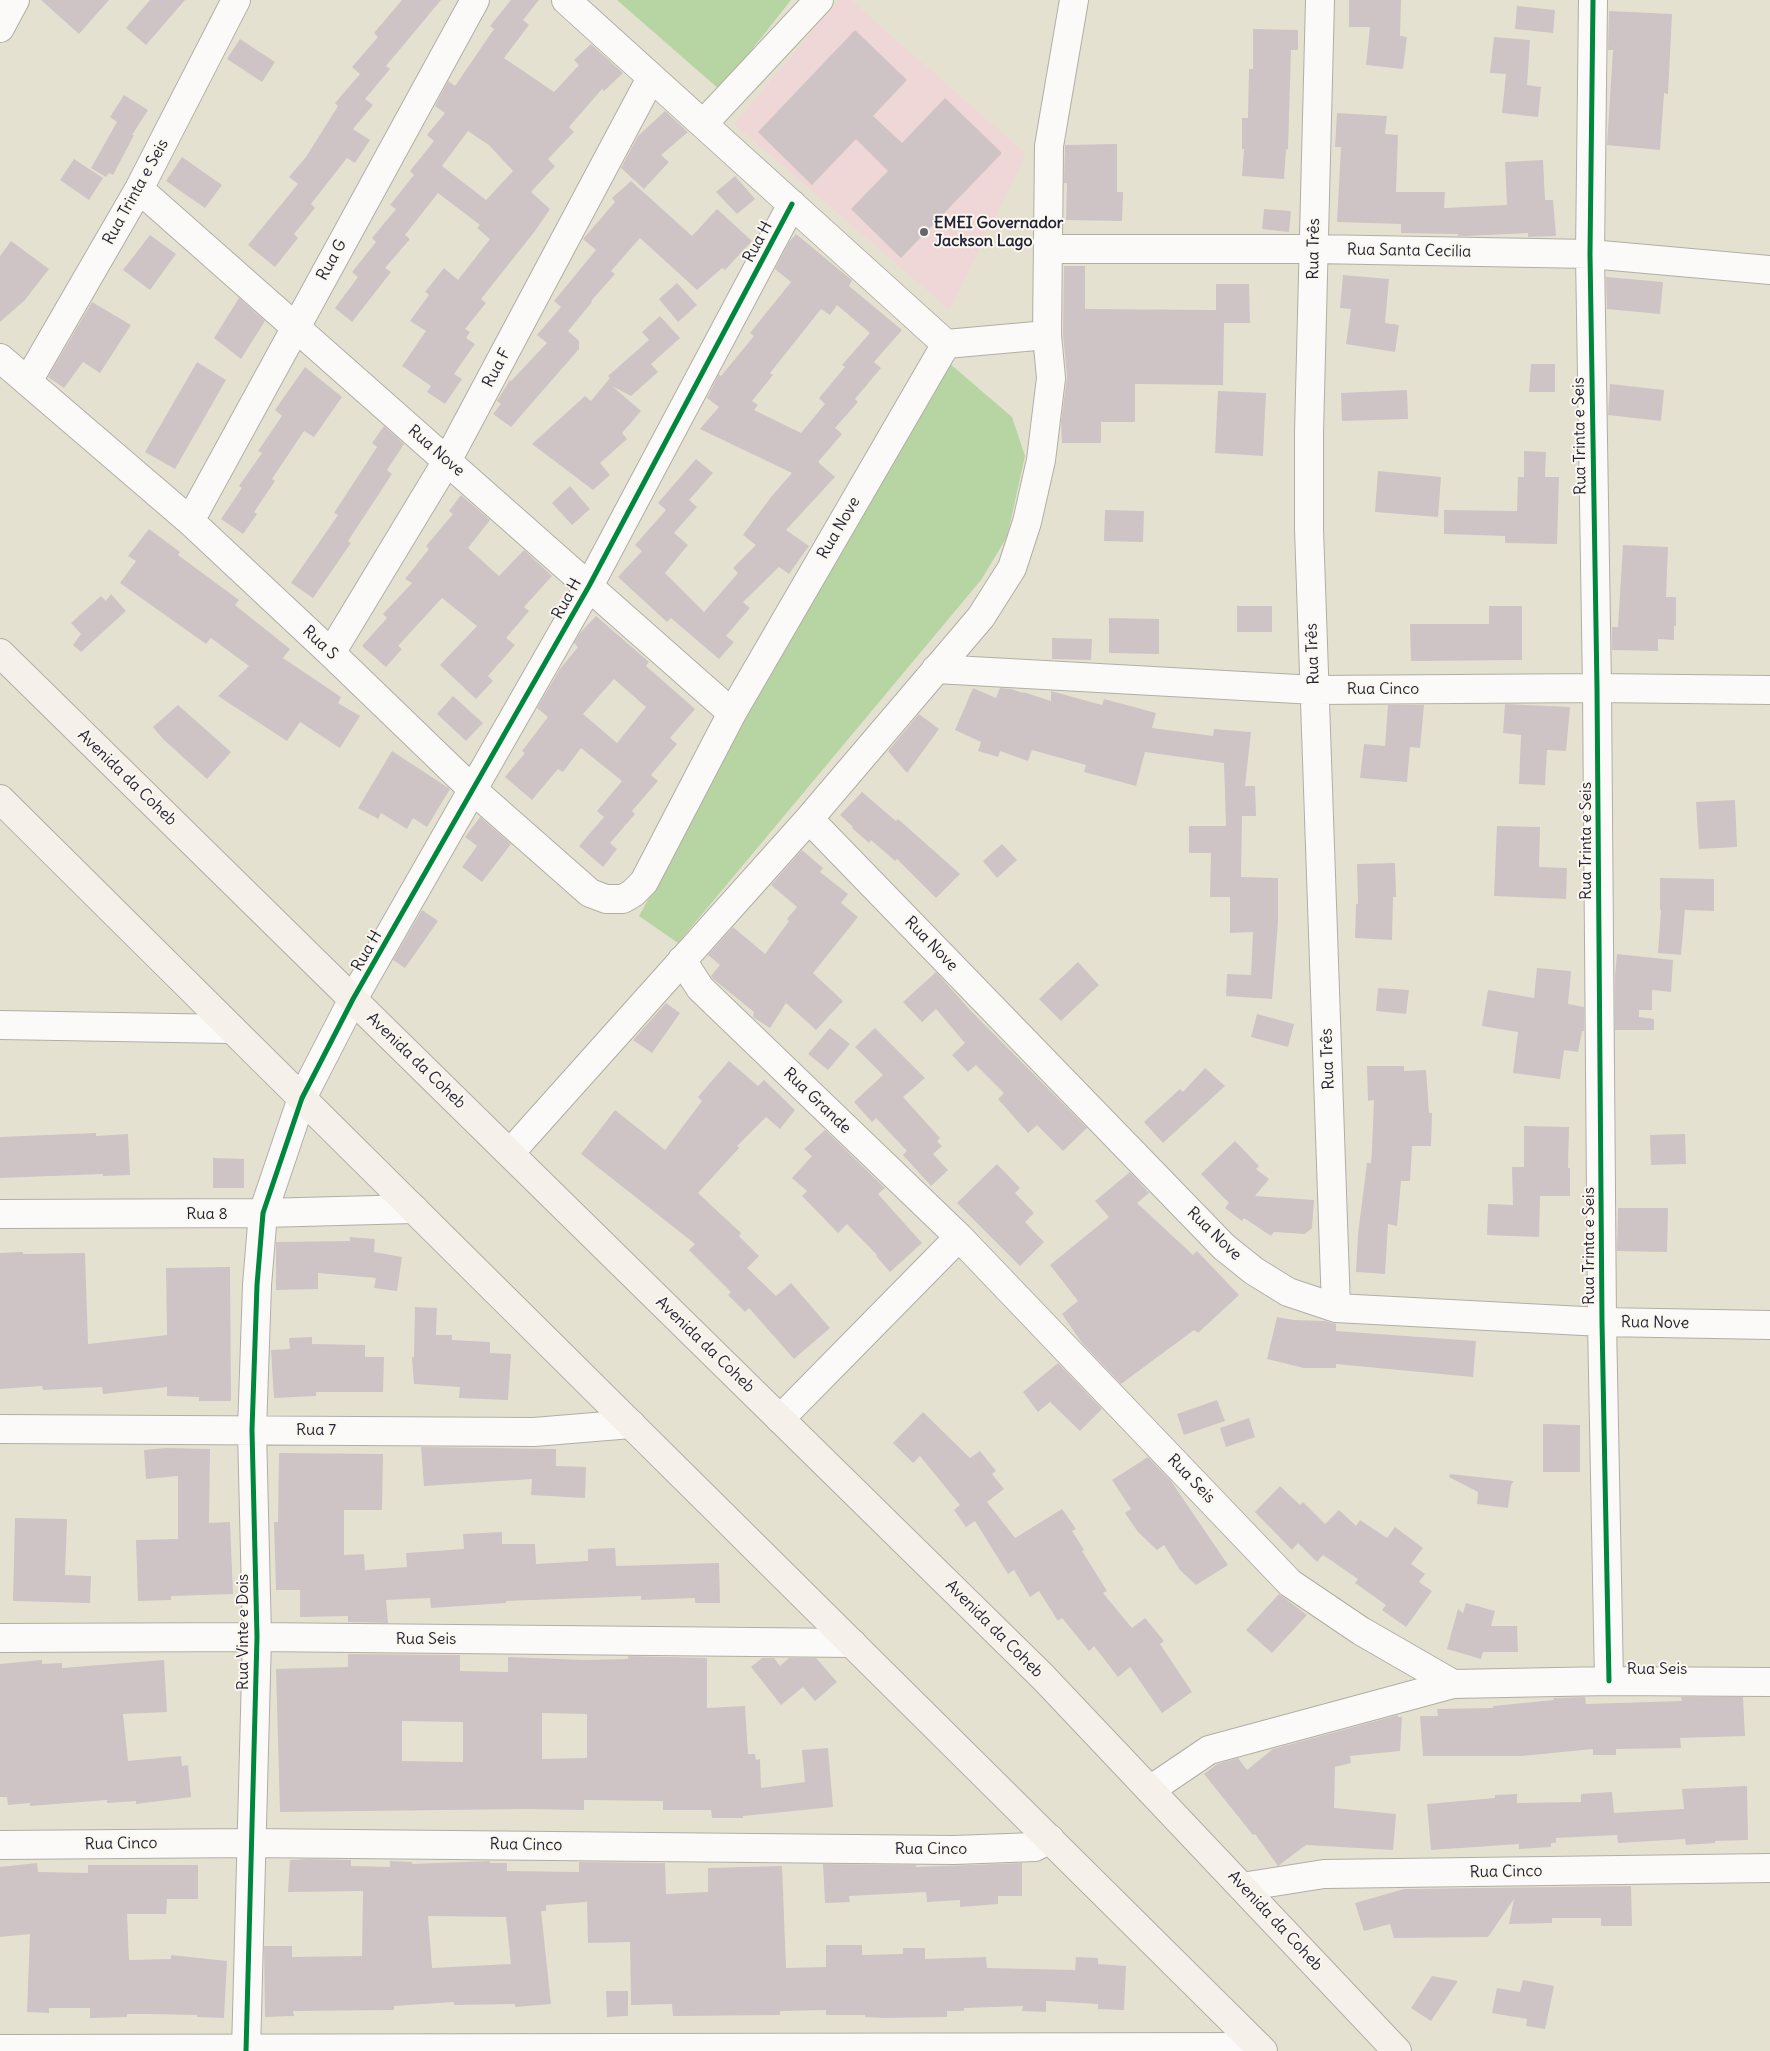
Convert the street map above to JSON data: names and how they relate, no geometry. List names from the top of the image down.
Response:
{
  "streets": {
    "main road": ["Avenida da Coheb"],
    "street": [
      "Rua Trinta e Seis",
      "Rua H",
      "Rua Três",
      "Rua Santa Cecilia",
      "Rua G",
      "Rua F",
      "Rua Nove",
      "Rua S",
      "Rua Cinco",
      "Rua Grande",
      "Rua 8",
      "Rua 7",
      "Rua Seis",
      "Rua Vinte e Dois"
    ]
  },
  "crossings": [
    ["Rua Trinta e Seis", "Rua Santa Cecilia"],
    ["Rua Trinta e Seis", "Rua Nove"],
    ["Rua Trinta e Seis", "Rua S"],
    ["Rua Trinta e Seis", "Rua Cinco"],
    ["Rua Trinta e Seis", "Rua Seis"],
    ["Rua H", "Rua Nove"],
    ["Rua H", "Rua S"],
    ["Rua H", "Avenida da Coheb"],
    ["Rua H", "Rua Vinte e Dois"],
    ["Rua Três", "Rua Santa Cecilia"],
    ["Rua Três", "Rua Nove"],
    ["Rua Três", "Rua Cinco"],
    ["Rua G", "Rua Nove"],
    ["Rua G", "Rua S"],
    ["Rua F", "Rua Nove"],
    ["Rua F", "Rua S"],
    ["Rua Nove", "Rua S"],
    ["Rua Cinco", "Avenida da Coheb"],
    ["Rua Cinco", "Rua Vinte e Dois"],
    ["Avenida da Coheb", "Rua Seis"],
    ["Rua Grande", "Rua Seis"],
    ["Rua 8", "Rua Vinte e Dois"],
    ["Rua 7", "Rua Vinte e Dois"],
    ["Rua Seis", "Rua Vinte e Dois"]
  ],
  "places": ["EMEI Governador Jackson Lago"]
}
